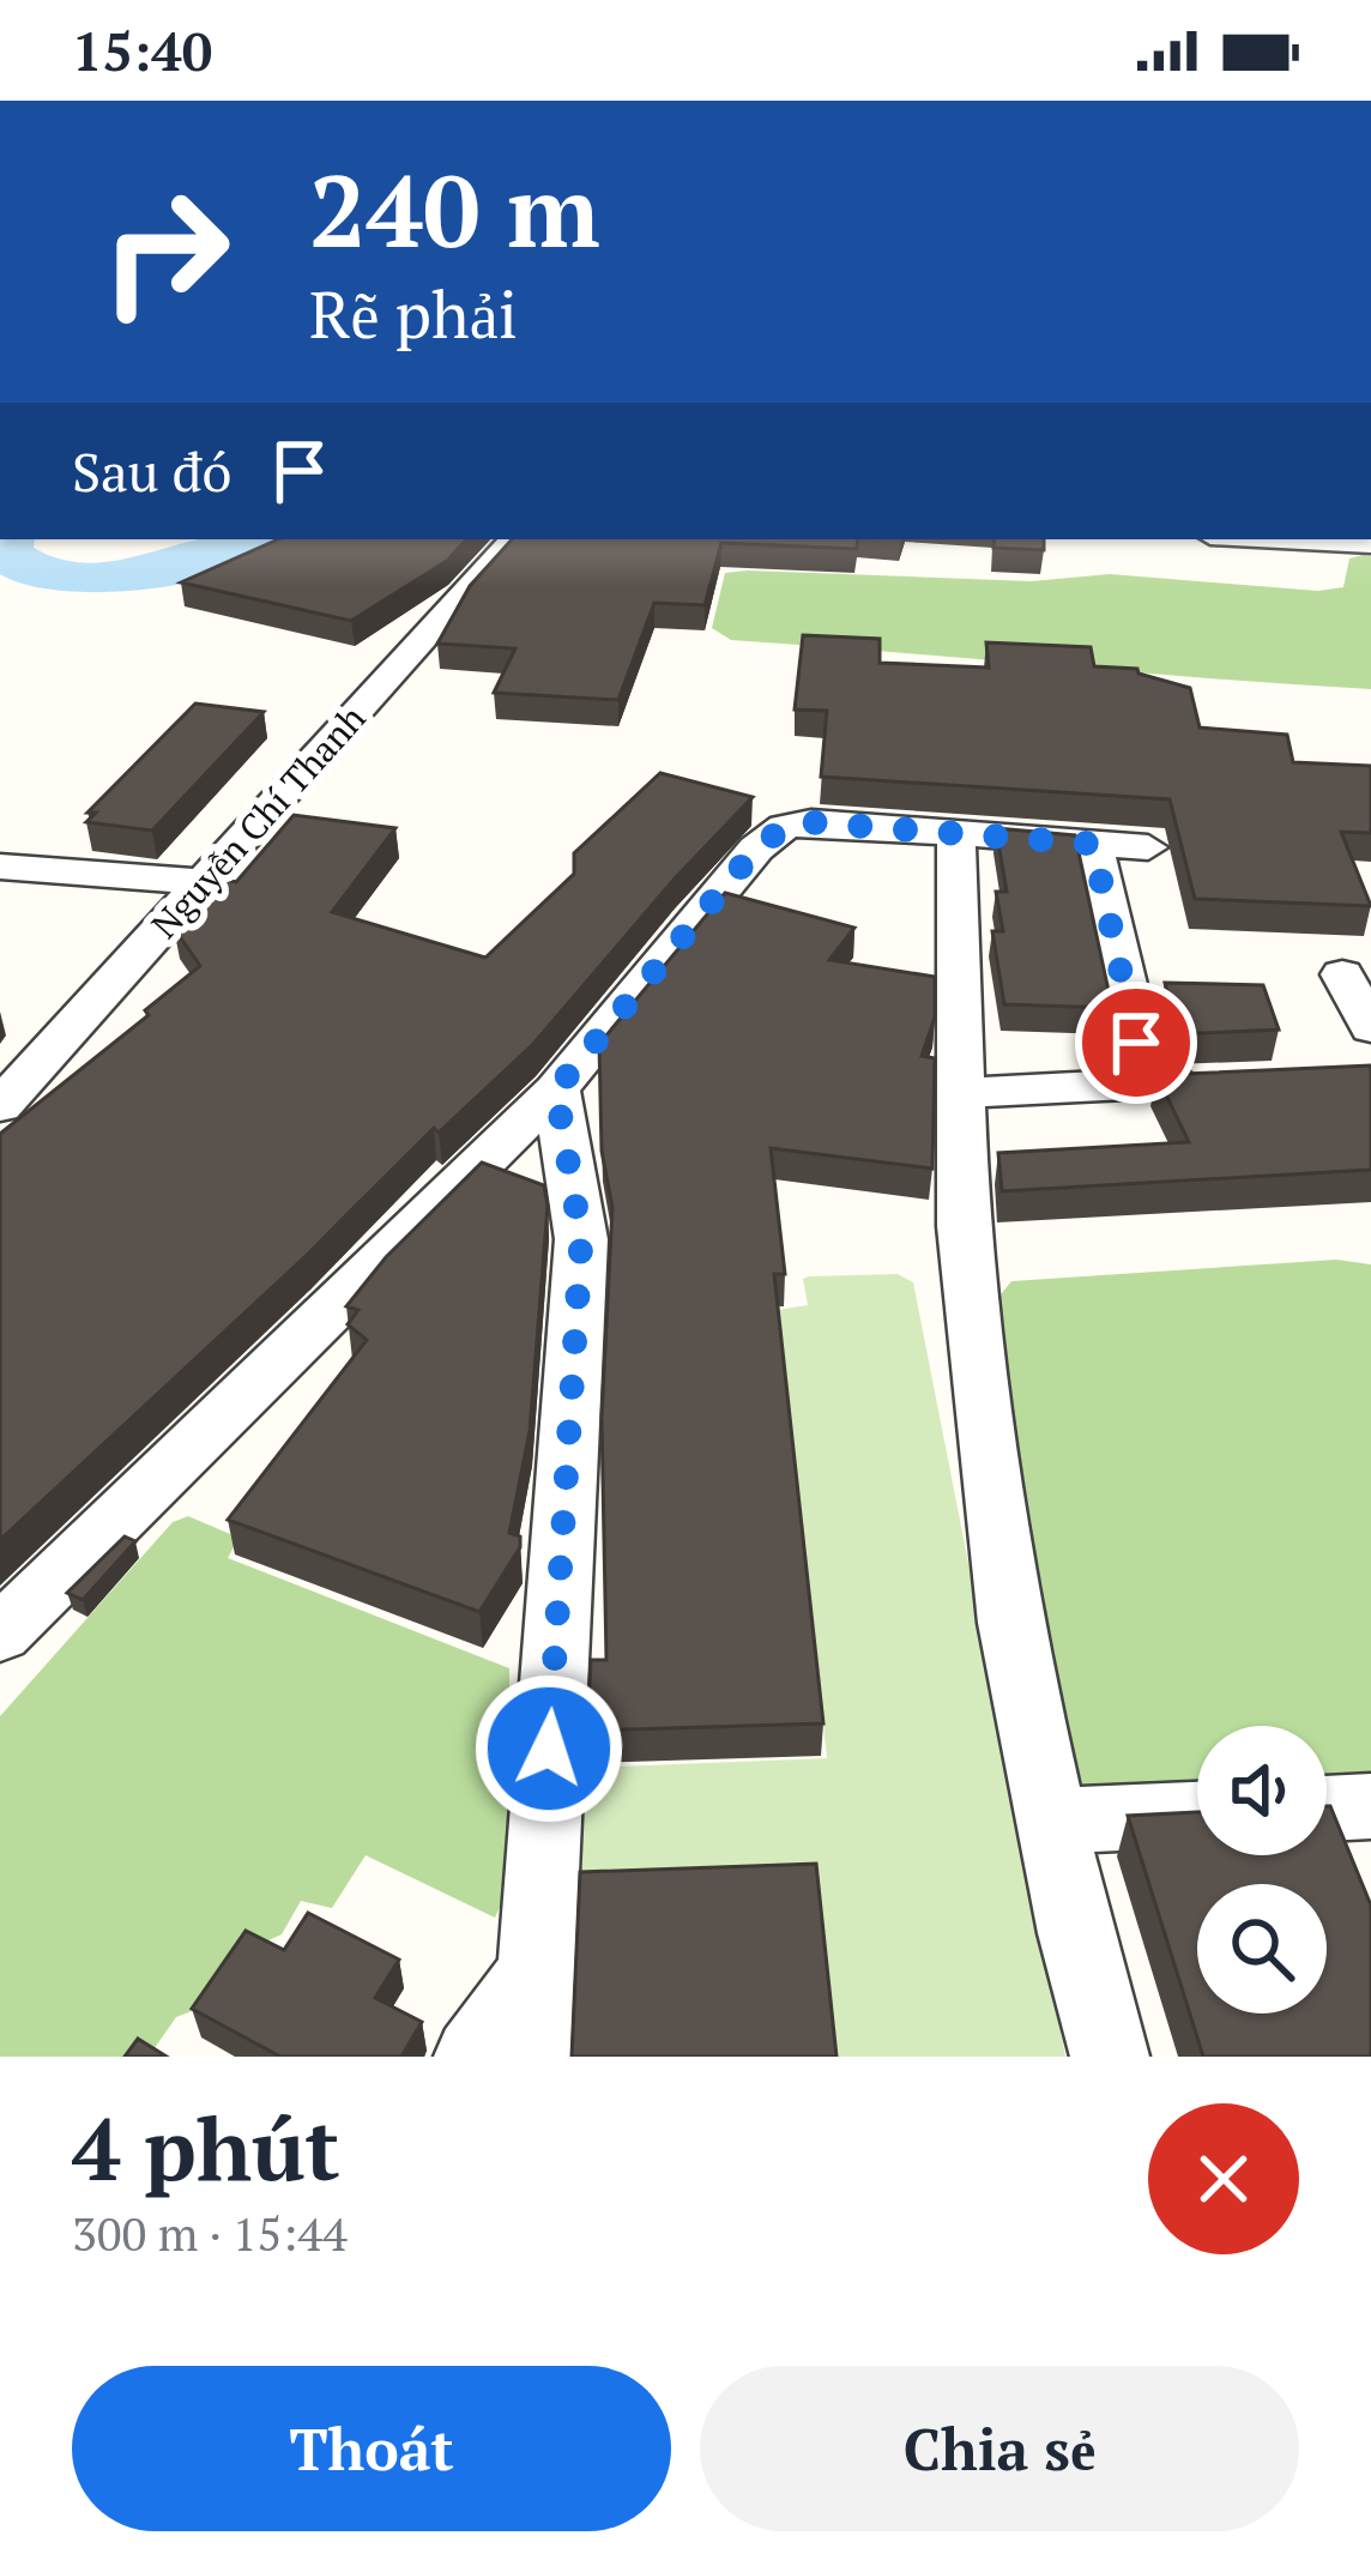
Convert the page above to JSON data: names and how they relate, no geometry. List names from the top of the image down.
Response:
{
  "streets": {
    "street": ["Nguyễn Chí Thanh"]
  },
  "page": {
    "status": "15:40",
    "turn": ["240 m", "Rẽ phải"],
    "then": "Sau đó",
    "heading": ["4 phút", "300 m · 15:44"],
    "buttons": ["Thoát", "Chia sẻ"]
  }
}
